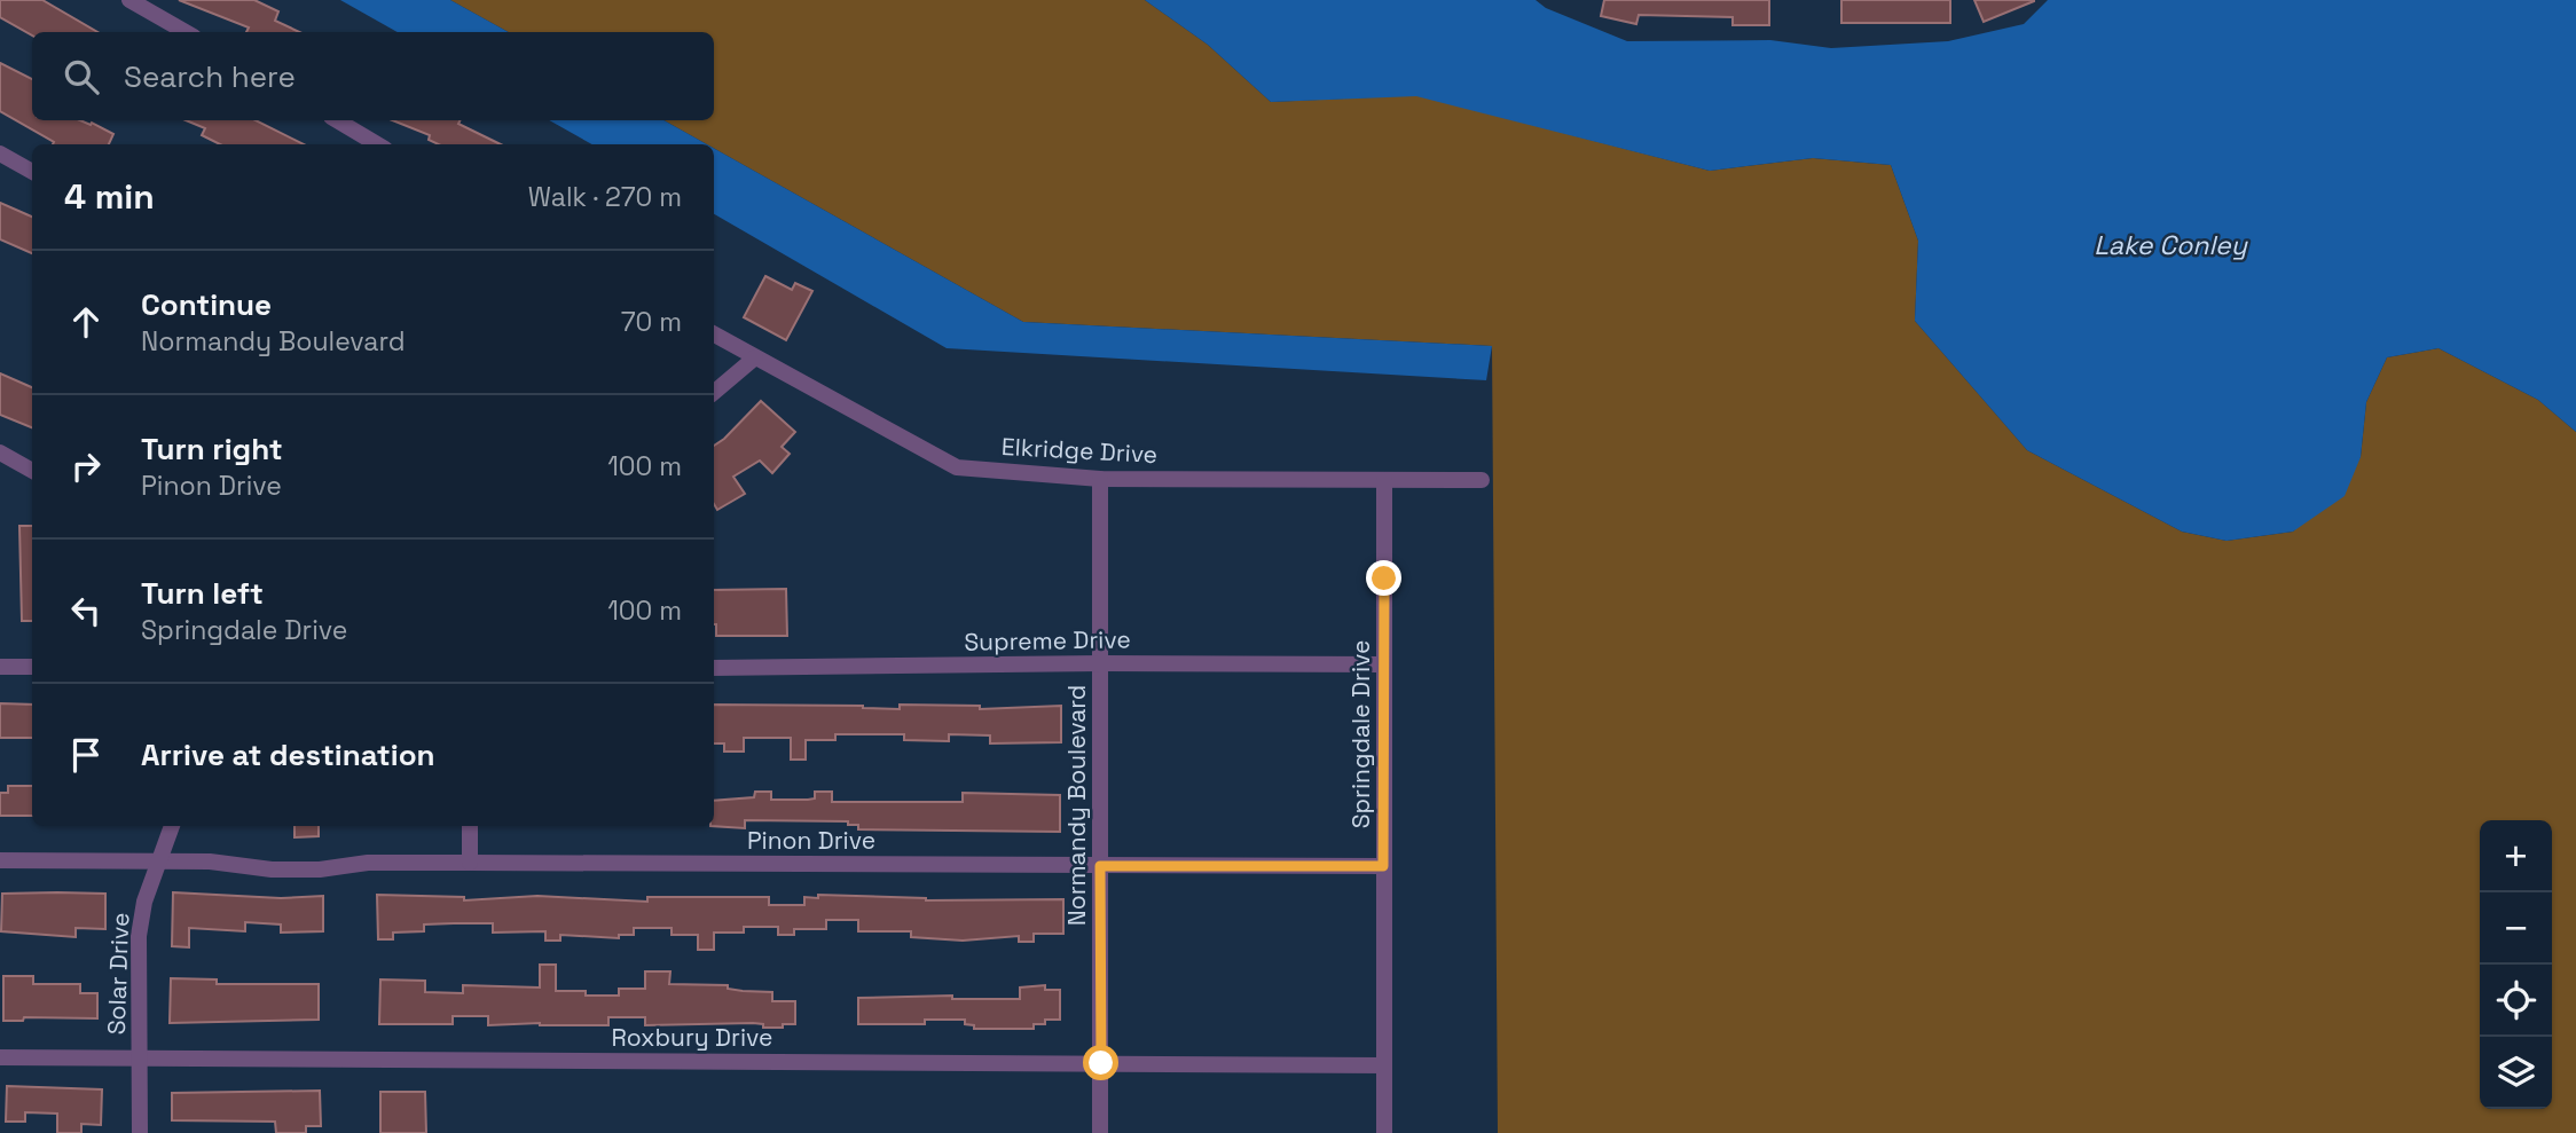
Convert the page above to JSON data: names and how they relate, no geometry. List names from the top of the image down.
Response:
{
  "streets": {
    "street": [
      "Elkridge Drive",
      "Supreme Drive",
      "Springdale Drive",
      "Normandy Boulevard",
      "Pinon Drive",
      "Solar Drive",
      "Roxbury Drive"
    ]
  },
  "crossings": [
    ["Elkridge Drive", "Springdale Drive"],
    ["Elkridge Drive", "Normandy Boulevard"],
    ["Supreme Drive", "Springdale Drive"],
    ["Supreme Drive", "Normandy Boulevard"],
    ["Springdale Drive", "Pinon Drive"],
    ["Springdale Drive", "Roxbury Drive"],
    ["Normandy Boulevard", "Pinon Drive"],
    ["Normandy Boulevard", "Roxbury Drive"],
    ["Pinon Drive", "Solar Drive"],
    ["Solar Drive", "Roxbury Drive"]
  ],
  "water": ["Lake Conley"],
  "page": {
    "search": "Search here",
    "heading": ["4 min", "Walk · 270 m"],
    "list": [
      ["Continue", "Normandy Boulevard", "70 m"],
      ["Turn right", "Pinon Drive", "100 m"],
      ["Turn left", "Springdale Drive", "100 m"],
      "Arrive at destination"
    ],
    "map_buttons": ["+", "−"]
  }
}
